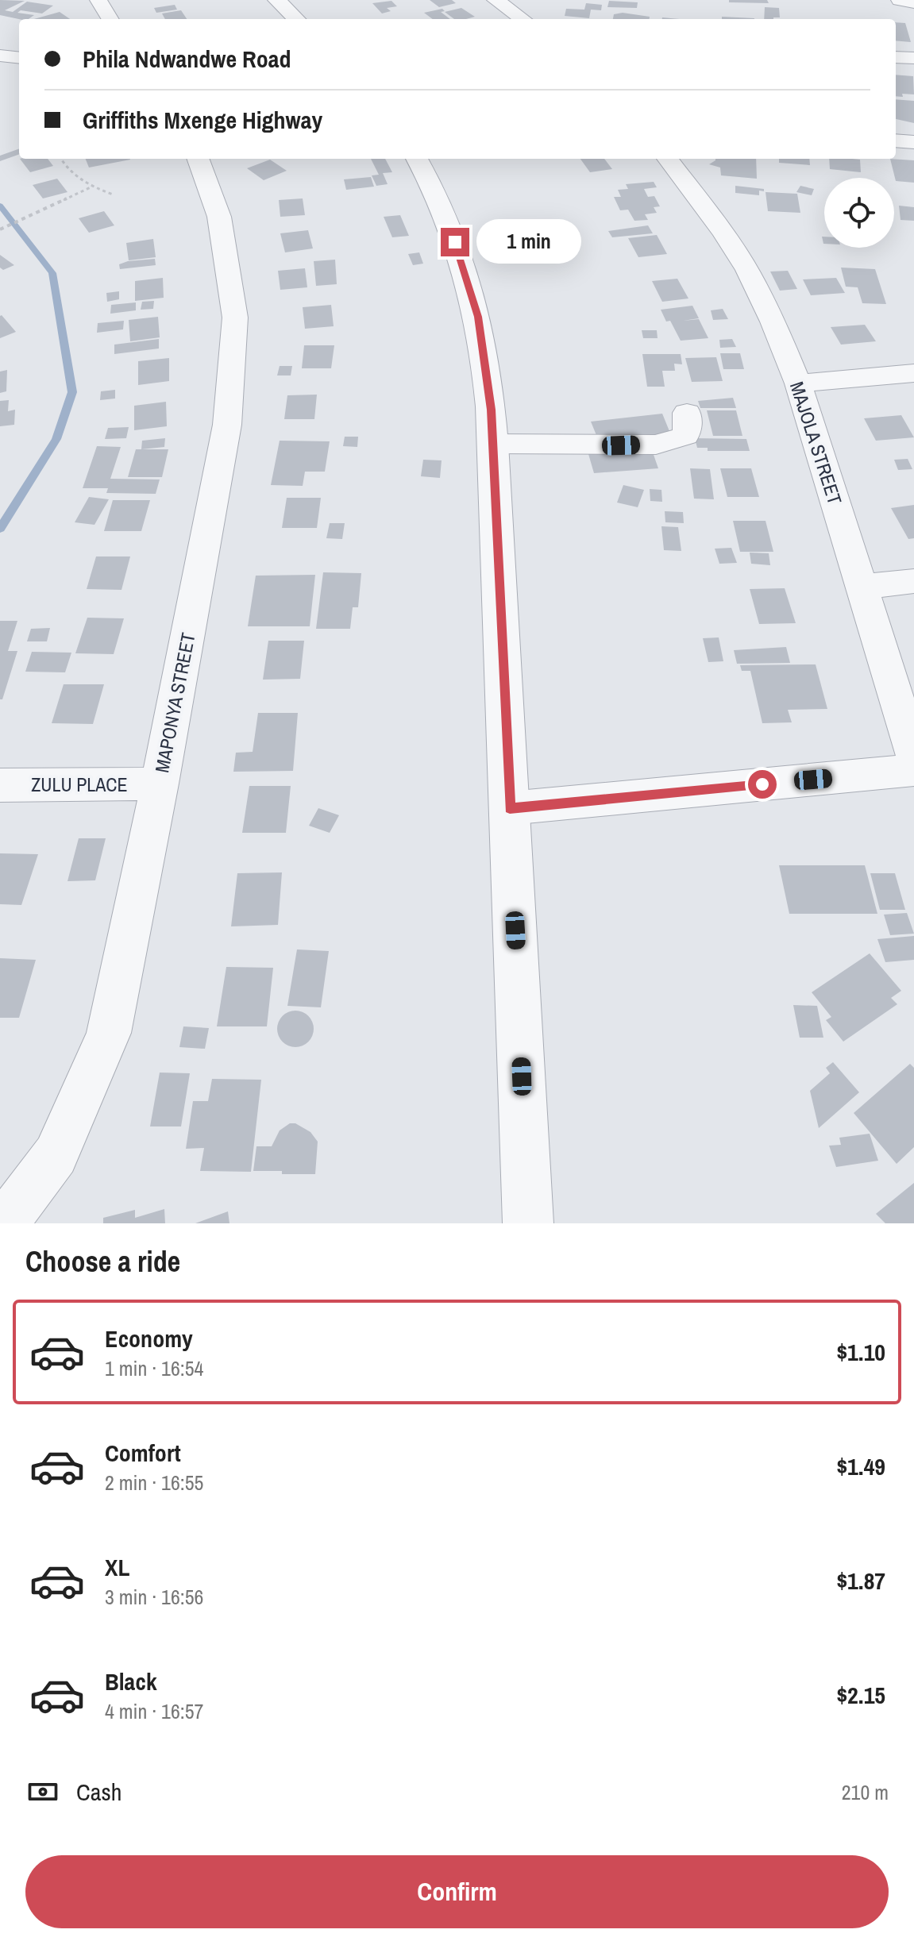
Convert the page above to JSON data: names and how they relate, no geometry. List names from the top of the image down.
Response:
{
  "streets": {
    "street": ["MAJOLA STREET", "MAPONYA STREET", "ZULU PLACE"]
  },
  "crossings": [
    ["MAPONYA STREET", "ZULU PLACE"]
  ],
  "page": {
    "banner": ["Phila Ndwandwe Road", "Griffiths Mxenge Highway"],
    "bubble": "1 min",
    "heading": "Choose a ride",
    "list": [
      {
        "name": "Economy",
        "note": "1 min · 16:54",
        "value": "$1.10"
      },
      {
        "name": "Comfort",
        "note": "2 min · 16:55",
        "value": "$1.49"
      },
      {
        "name": "XL",
        "note": "3 min · 16:56",
        "value": "$1.87"
      },
      {
        "name": "Black",
        "note": "4 min · 16:57",
        "value": "$2.15"
      }
    ],
    "pay": ["Cash", "210 m"],
    "buttons": "Confirm"
  }
}
